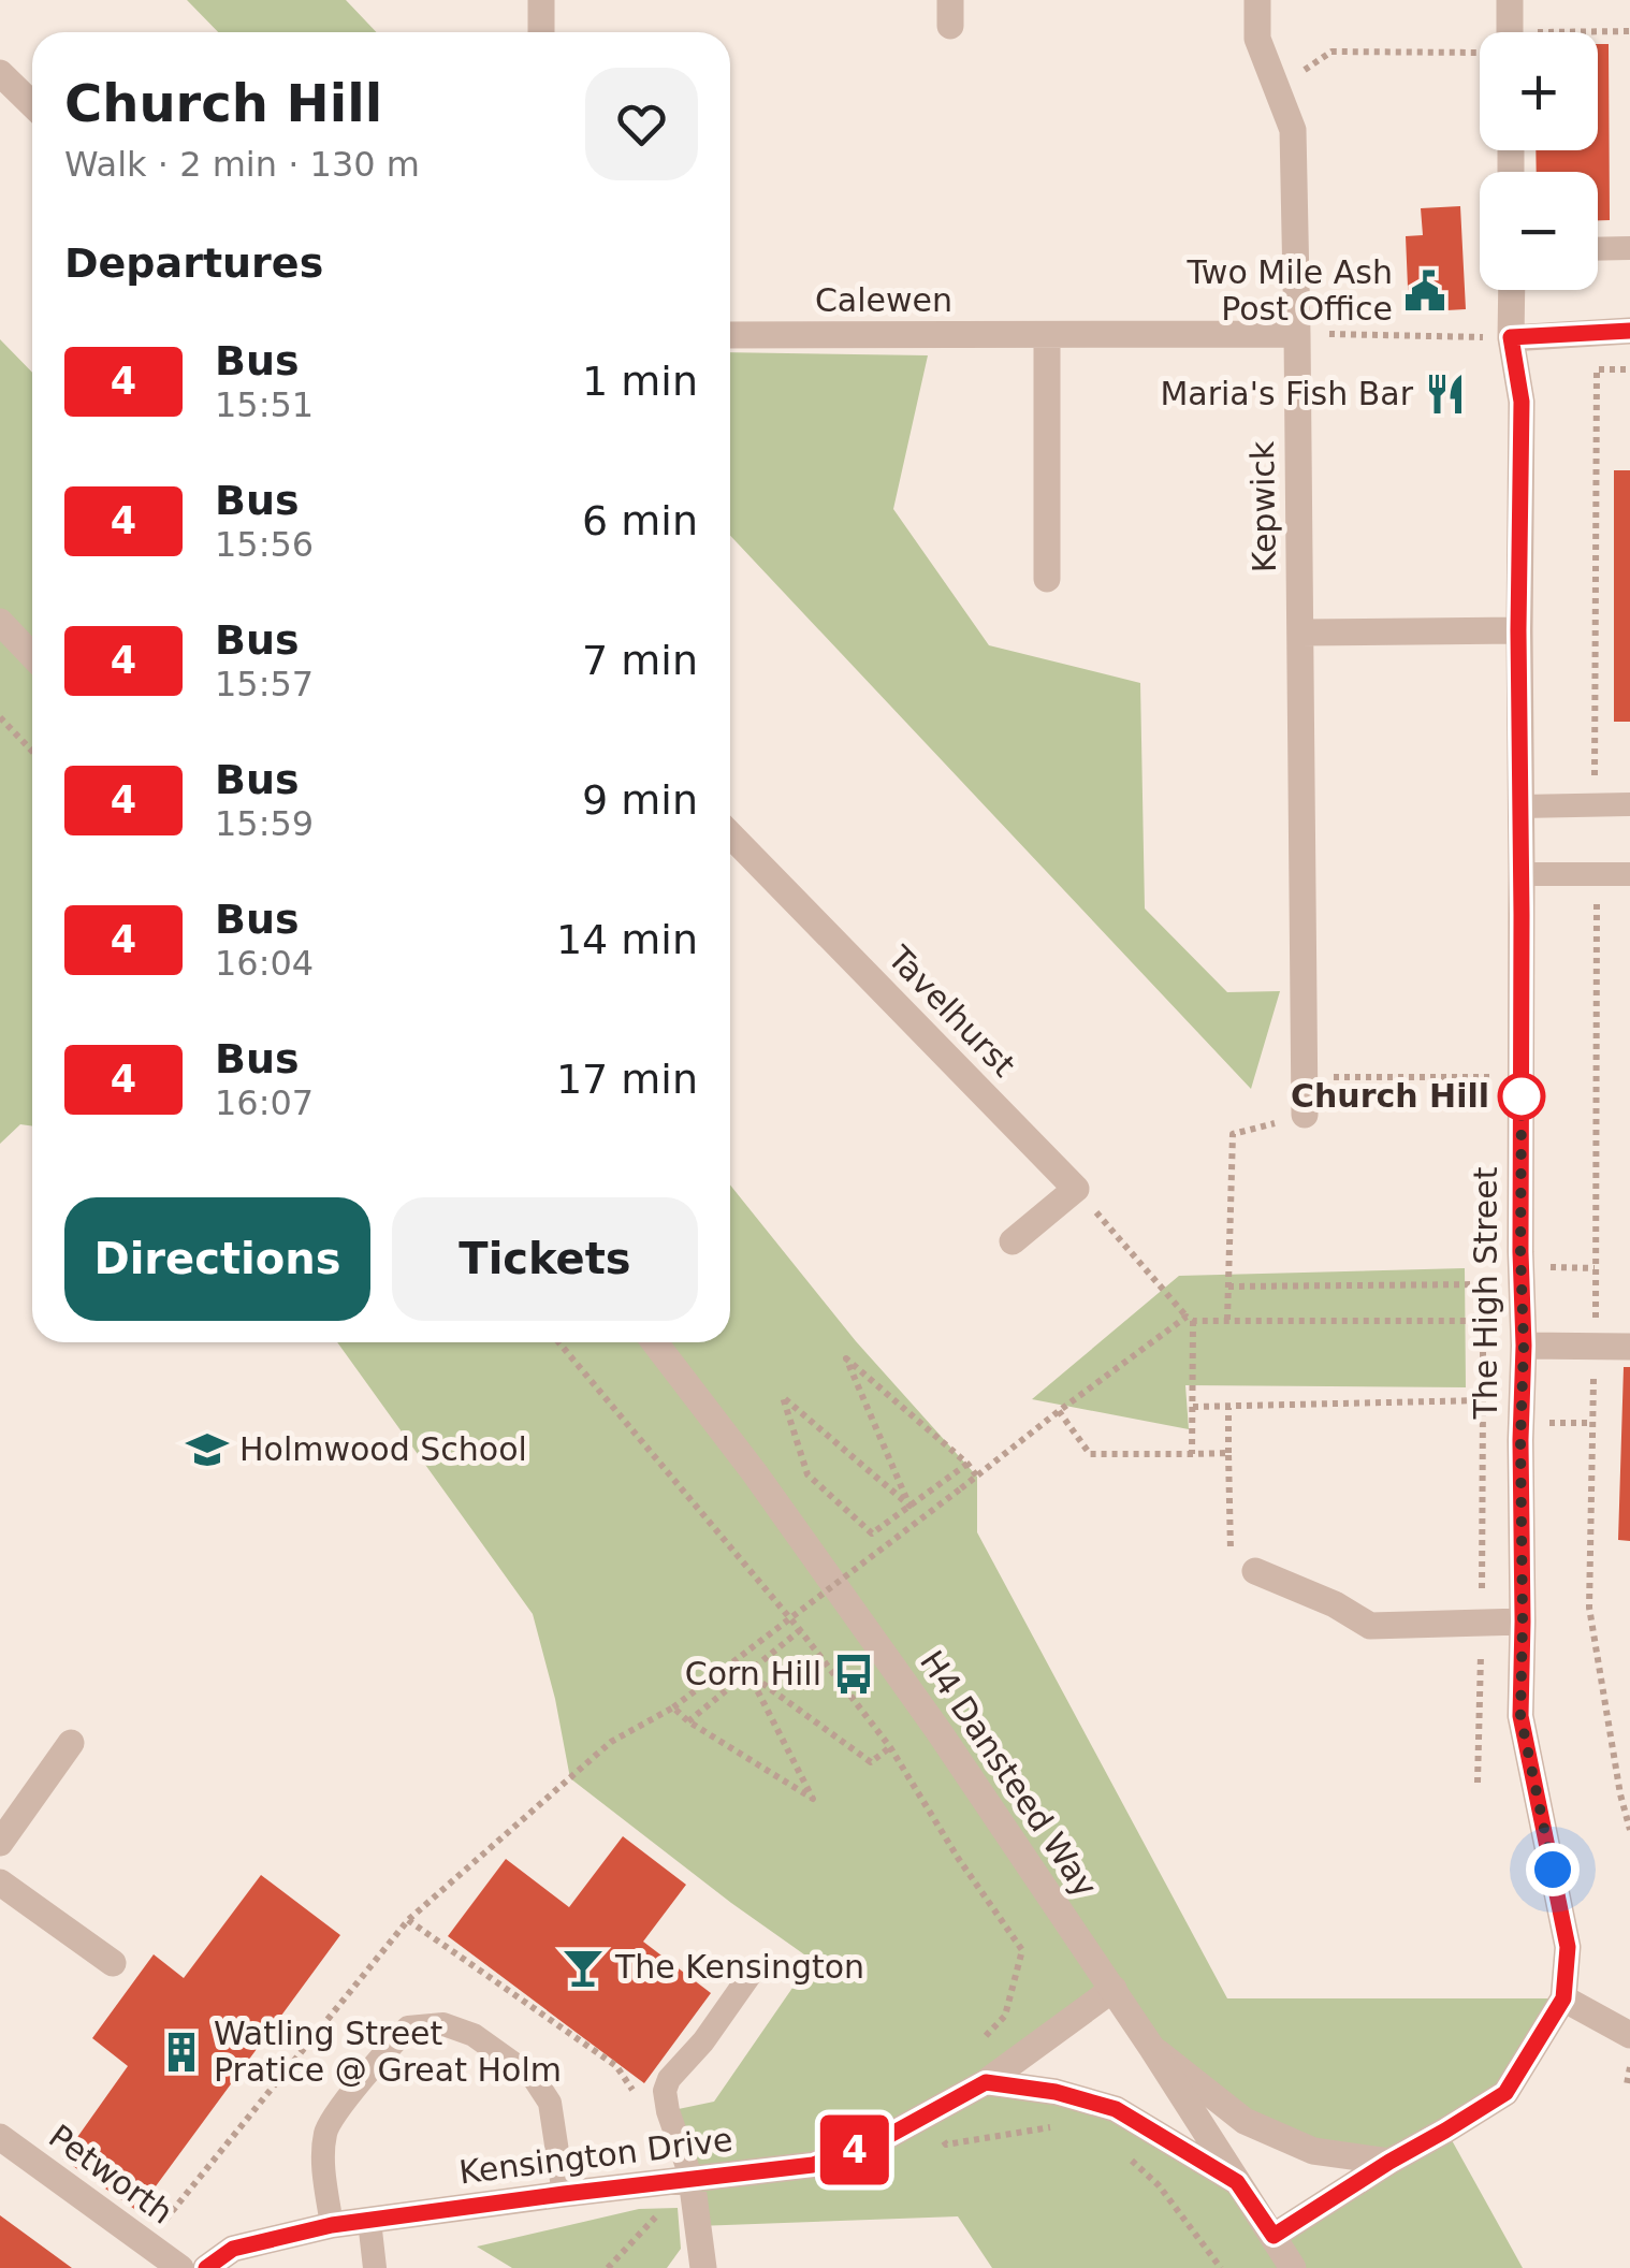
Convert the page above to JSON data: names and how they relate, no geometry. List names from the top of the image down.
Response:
{
  "streets": {
    "street": [
      "Calewen",
      "Kepwick",
      "Tavelhurst",
      "The High Street",
      "H4 Dansteed Way",
      "Kensington Drive",
      "Petworth"
    ]
  },
  "crossings": [
    ["Calewen", "Kepwick"],
    ["The High Street", "H4 Dansteed Way"],
    ["H4 Dansteed Way", "Kensington Drive"]
  ],
  "places": {
    "public building": ["Two Mile Ash Post Office"],
    "restaurant": ["Maria's Fish Bar"],
    "other": ["Church Hill"],
    "school or university": ["Holmwood School"],
    "bus stop": ["Corn Hill"],
    "bar": ["The Kensington"],
    "building": ["Watling Street Pratice @ Great Holm"]
  },
  "lines": ["bus line 4"],
  "page": {
    "on_map": "4",
    "map_buttons": ["+", "−"],
    "heading": [
      ["Church Hill", "Walk · 2 min · 130 m"],
      "Departures"
    ],
    "list": [
      {
        "mark": "4",
        "name": "Bus",
        "note": "15:51",
        "value": "1 min"
      },
      {
        "mark": "4",
        "name": "Bus",
        "note": "15:56",
        "value": "6 min"
      },
      {
        "mark": "4",
        "name": "Bus",
        "note": "15:57",
        "value": "7 min"
      },
      {
        "mark": "4",
        "name": "Bus",
        "note": "15:59",
        "value": "9 min"
      },
      {
        "mark": "4",
        "name": "Bus",
        "note": "16:04",
        "value": "14 min"
      },
      {
        "mark": "4",
        "name": "Bus",
        "note": "16:07",
        "value": "17 min"
      }
    ],
    "buttons": ["Directions", "Tickets"]
  }
}
